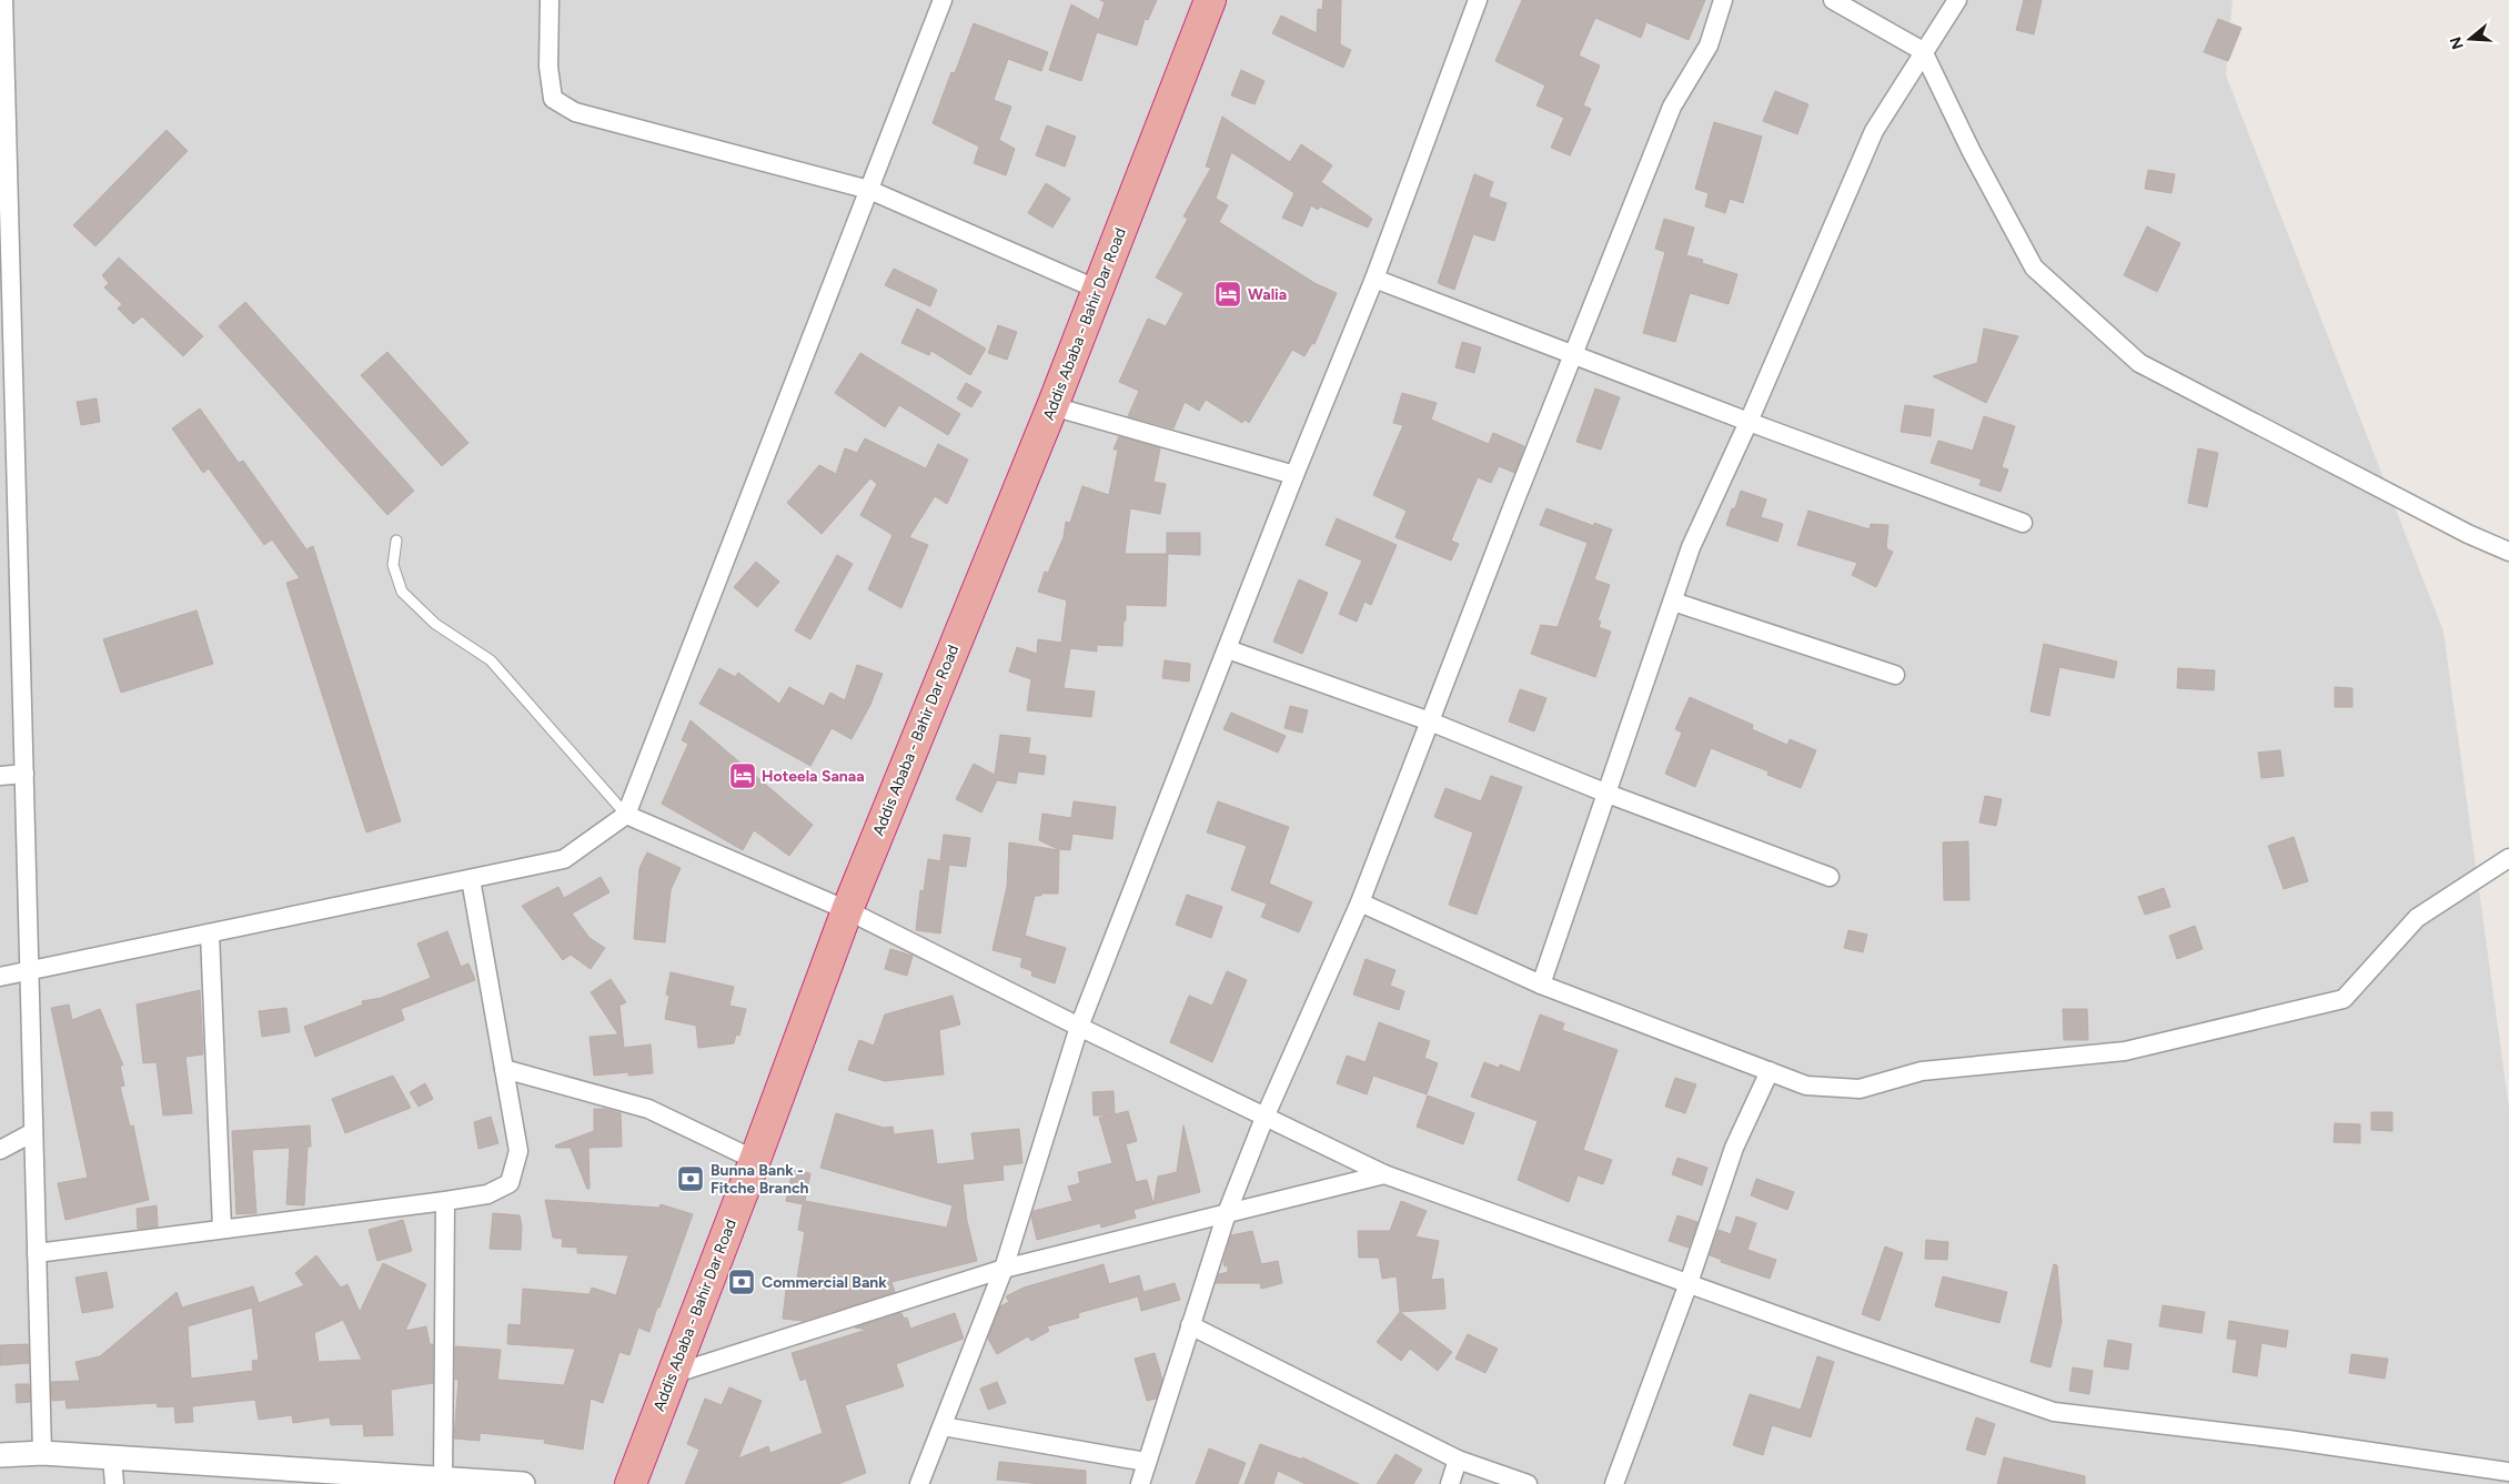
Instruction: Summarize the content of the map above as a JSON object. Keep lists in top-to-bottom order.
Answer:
{
  "streets": {
    "highway": ["Addis Ababa - Bahir Dar Road"]
  },
  "places": {
    "hotel": ["Walia", "Hoteela Sanaa"],
    "bank": ["Bunna Bank - Fitche Branch", "Commercial Bank"]
  },
  "north": "left"
}
